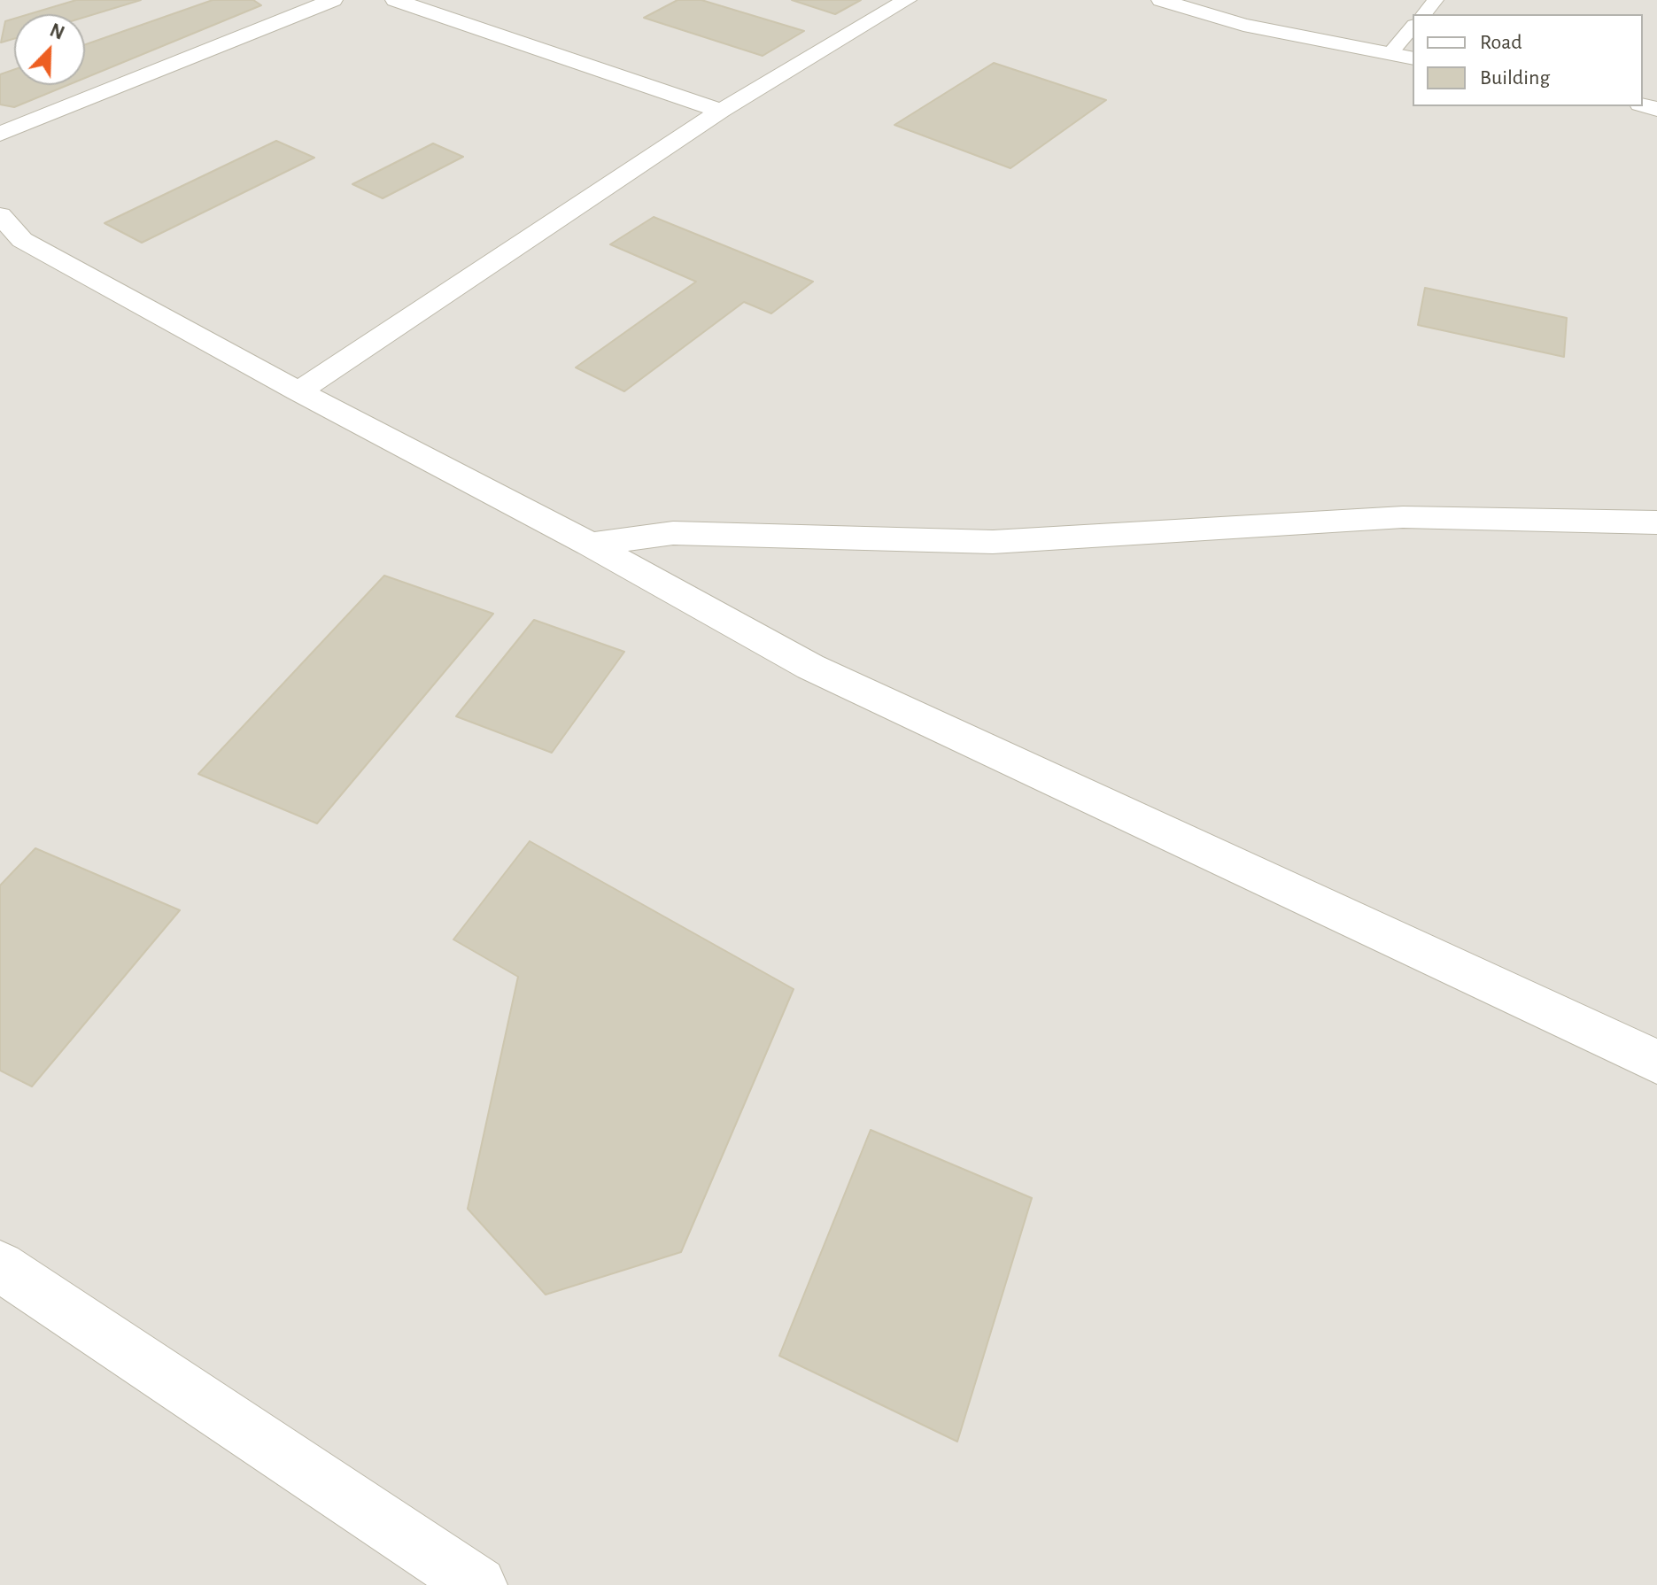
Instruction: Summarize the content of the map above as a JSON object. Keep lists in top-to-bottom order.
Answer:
{
  "legend": ["Road", "Building"],
  "north": "top right"
}
